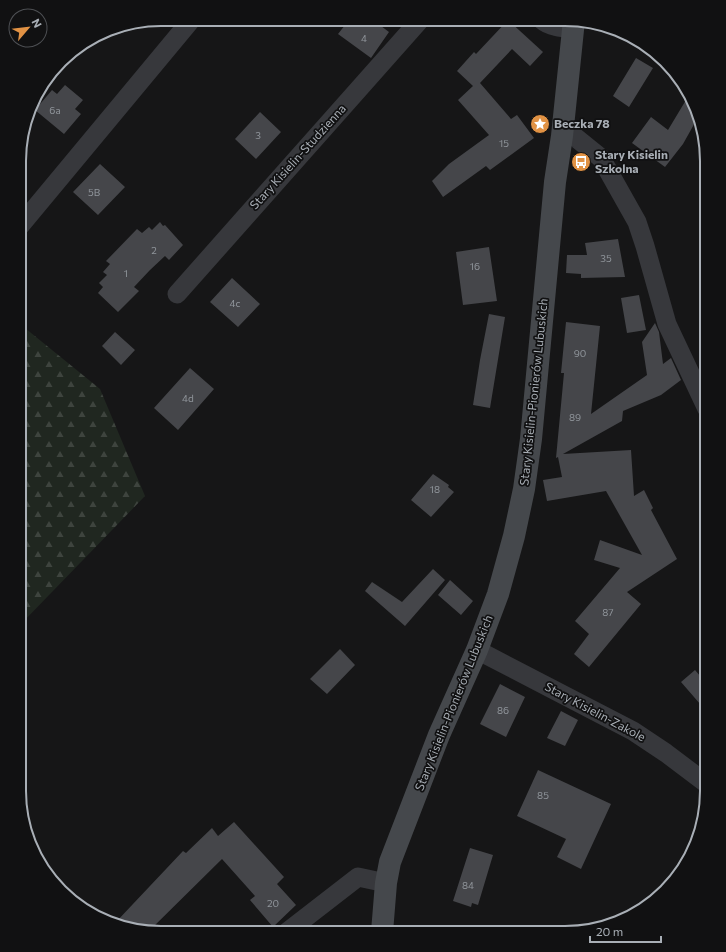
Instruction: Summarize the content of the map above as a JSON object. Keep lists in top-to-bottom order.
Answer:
{
  "streets": {
    "street": ["Stary Kisielin-Studzienna", "Stary Kisielin-Pionierów Lubuskich", "Stary Kisielin-Zakole"]
  },
  "crossings": [
    ["Stary Kisielin-Pionierów Lubuskich", "Stary Kisielin-Zakole"]
  ],
  "places": {
    "place": ["Beczka 78"],
    "bus stop": ["Stary Kisielin Szkolna"]
  },
  "house_numbers": [
    "4",
    "6a",
    "3",
    "15",
    "5B",
    "2",
    "35",
    "16",
    "1",
    "4c",
    "90",
    "4d",
    "89",
    "18",
    "87",
    "86",
    "85",
    "84",
    "20"
  ],
  "scale_bar": "20 m",
  "north": "top right"
}
